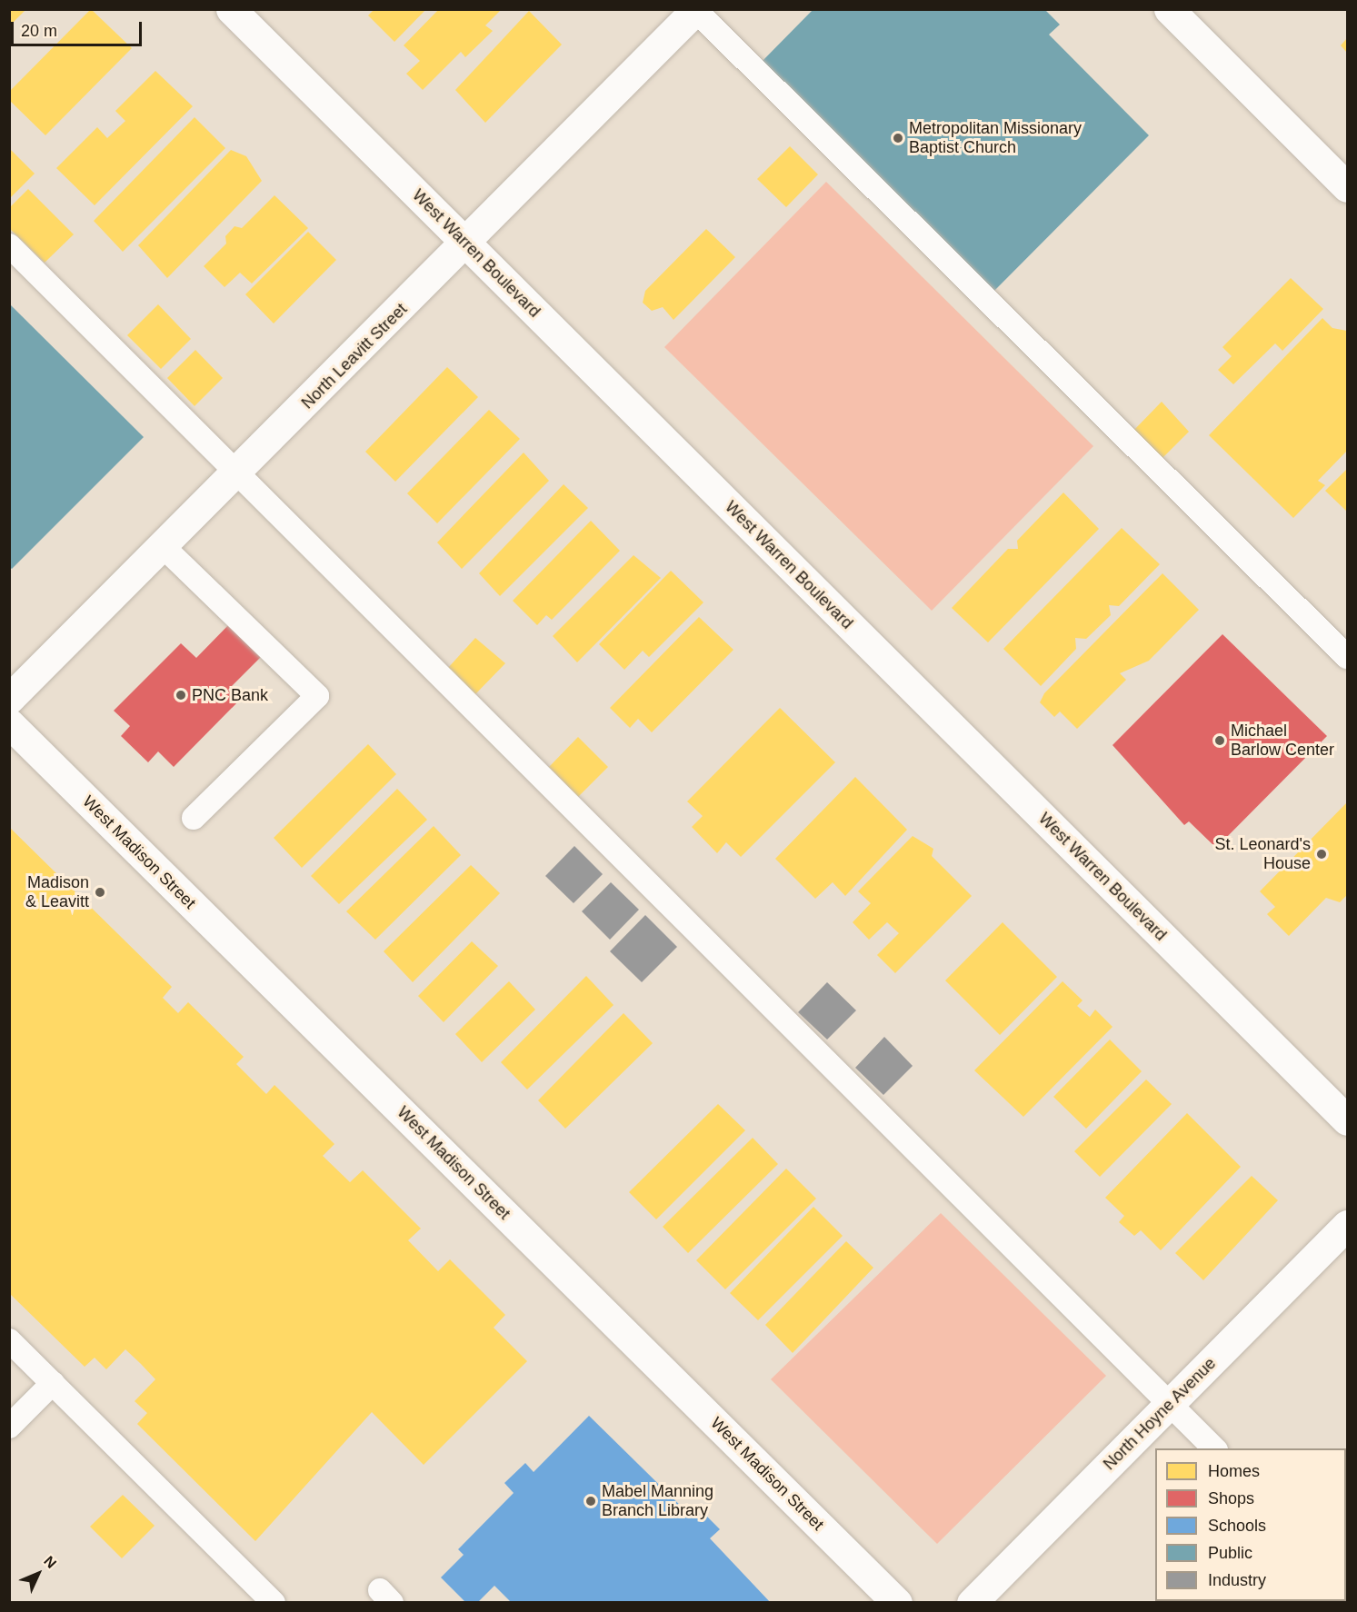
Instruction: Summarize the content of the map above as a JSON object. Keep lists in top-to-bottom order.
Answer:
{
  "streets": {
    "street": [
      "West Warren Boulevard",
      "North Leavitt Street",
      "West Madison Street",
      "North Hoyne Avenue"
    ]
  },
  "crossings": [
    ["West Warren Boulevard", "North Leavitt Street"]
  ],
  "places": [
    "Metropolitan Missionary Baptist Church",
    "PNC Bank",
    "Michael Barlow Center",
    "St. Leonard's House",
    "Madison & Leavitt",
    "Mabel Manning Branch Library"
  ],
  "legend": [
    "Homes",
    "Shops",
    "Schools",
    "Public",
    "Industry"
  ],
  "scale_bar": "20 m",
  "north": "top right"
}
